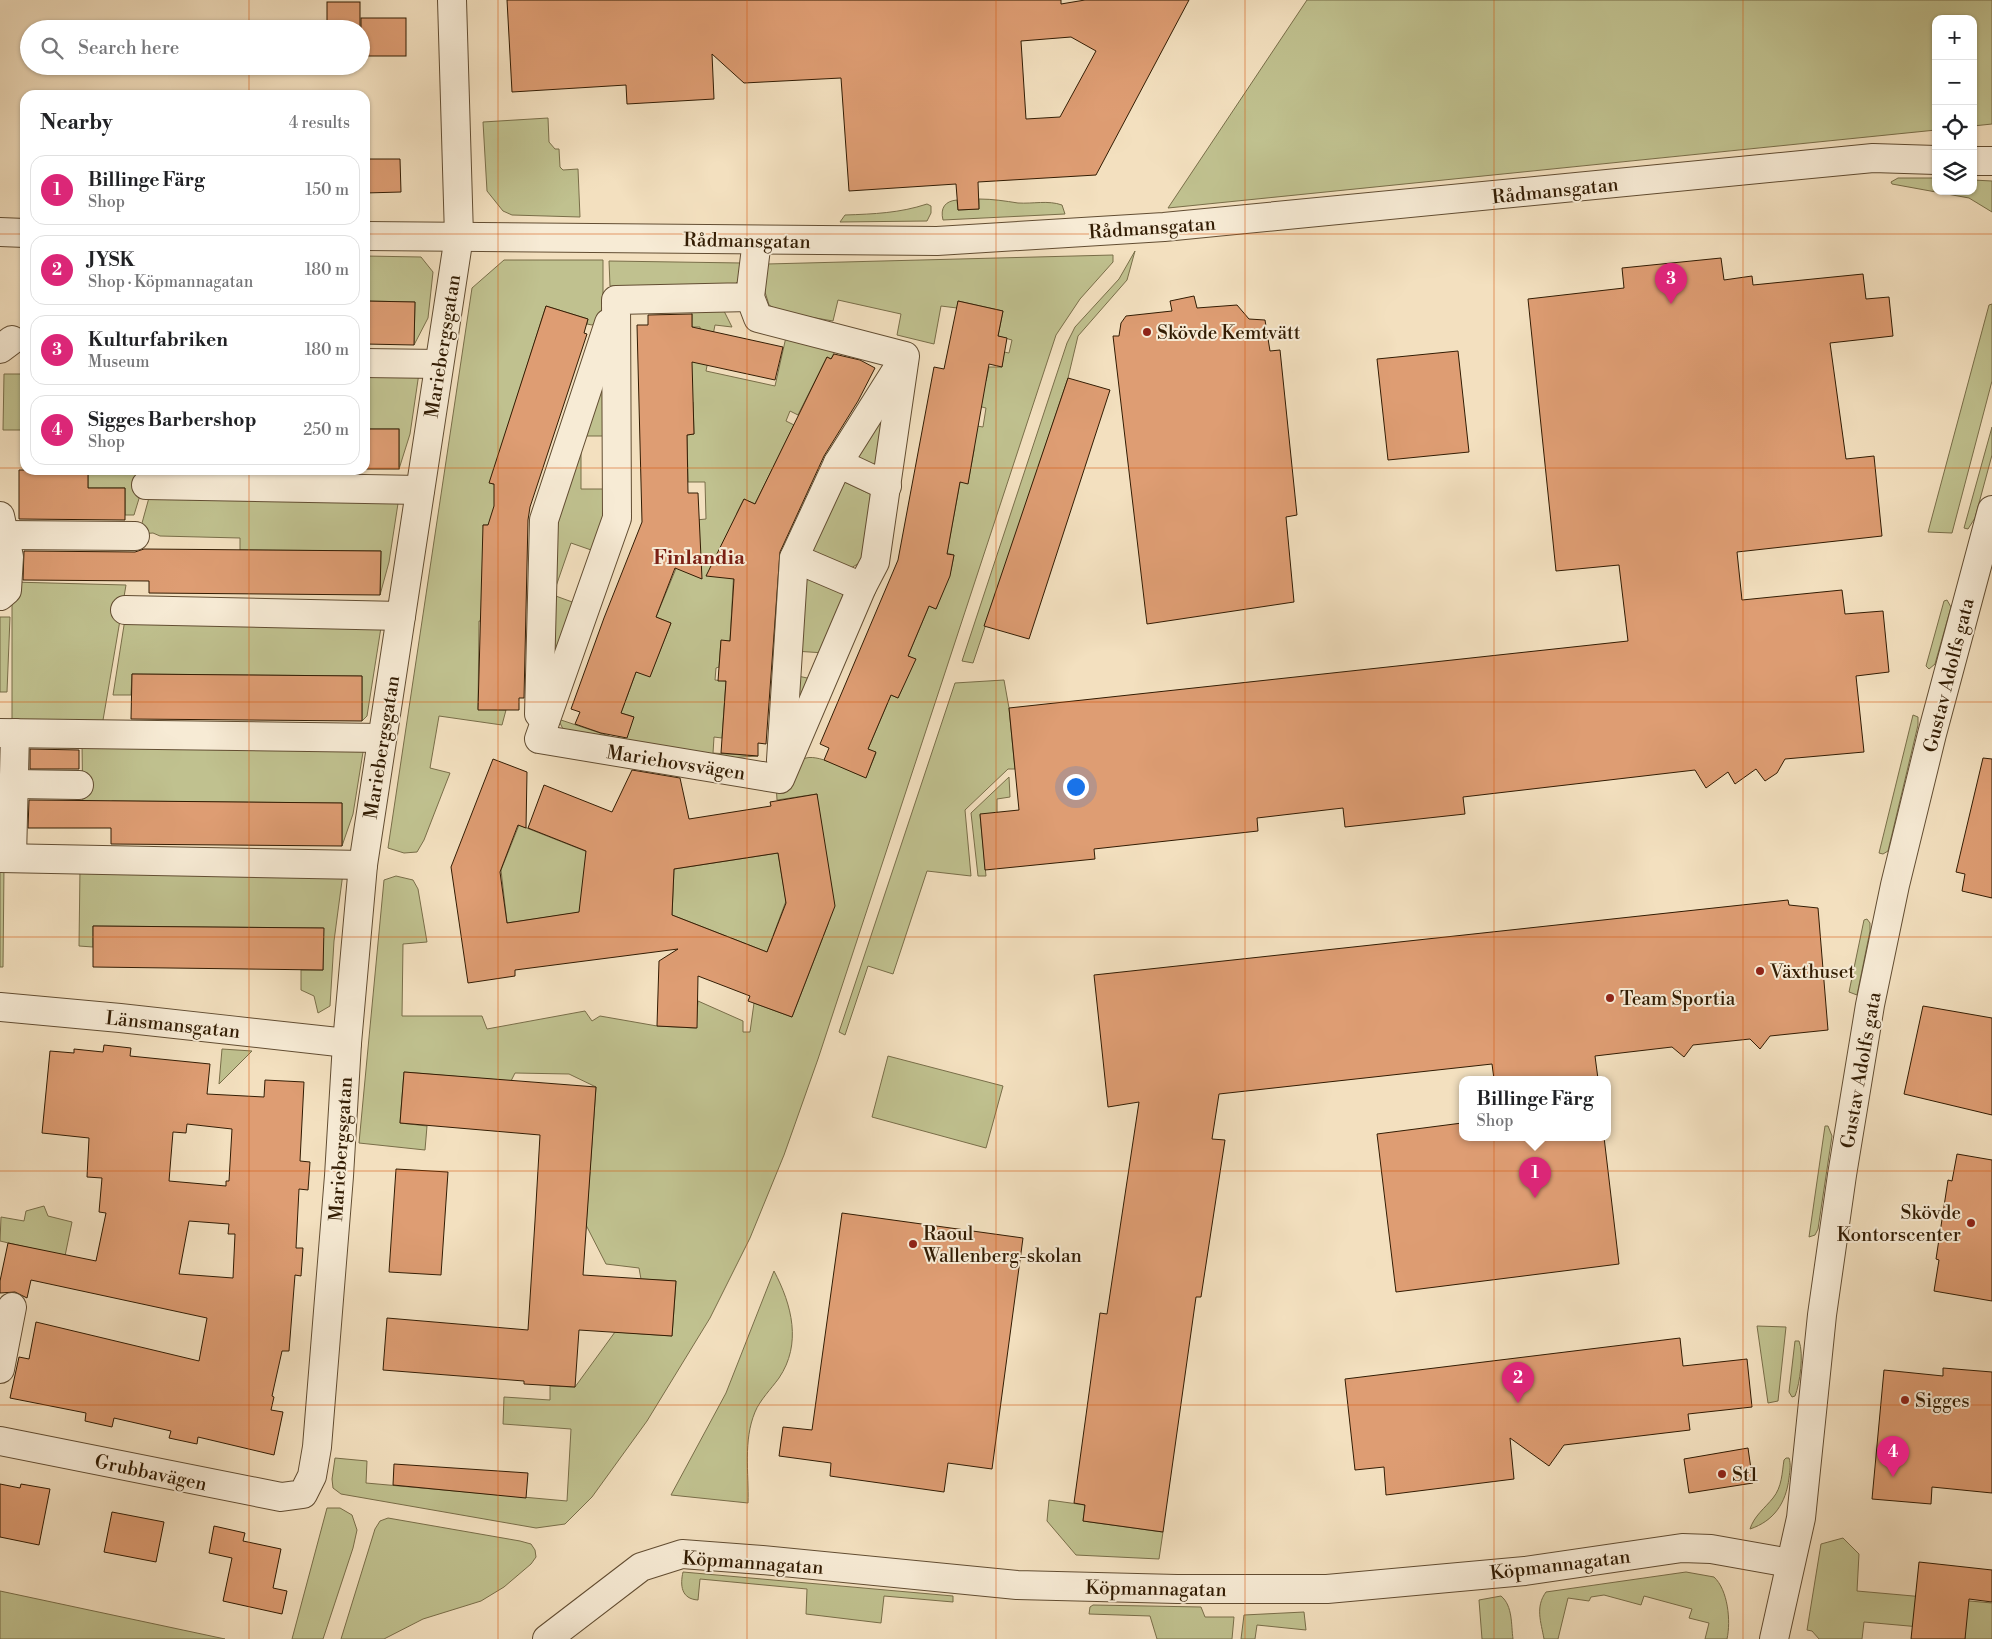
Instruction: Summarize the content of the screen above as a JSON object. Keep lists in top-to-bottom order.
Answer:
{
  "streets": {
    "street": [
      "Rådmansgatan",
      "Mariebergsgatan",
      "Gustav Adolfs gata",
      "Mariehovsvägen",
      "Länsmansgatan",
      "Grubbavägen",
      "Köpmannagatan"
    ]
  },
  "crossings": [
    ["Rådmansgatan", "Mariebergsgatan"],
    ["Mariebergsgatan", "Länsmansgatan"],
    ["Mariebergsgatan", "Grubbavägen"],
    ["Gustav Adolfs gata", "Köpmannagatan"]
  ],
  "districts": ["Finlandia"],
  "places": [
    "Skövde Kemtvätt",
    "Växthuset",
    "Team Sportia",
    "Skövde Kontorscenter",
    "Raoul Wallenberg-skolan",
    "Sigges",
    "St1"
  ],
  "page": {
    "map_buttons": ["+", "−"],
    "search": "Search here",
    "heading": ["Nearby", "4 results"],
    "list": [
      {
        "mark": "1",
        "name": "Billinge Färg",
        "note": "Shop",
        "value": "150 m"
      },
      {
        "mark": "2",
        "name": "JYSK",
        "note": "Shop · Köpmannagatan",
        "value": "180 m"
      },
      {
        "mark": "3",
        "name": "Kulturfabriken",
        "note": "Museum",
        "value": "180 m"
      },
      {
        "mark": "4",
        "name": "Sigges Barbershop",
        "note": "Shop",
        "value": "250 m"
      }
    ],
    "pins": [
      "3",
      "1",
      "2",
      "4"
    ],
    "popup": ["Billinge Färg", "Shop"]
  }
}
